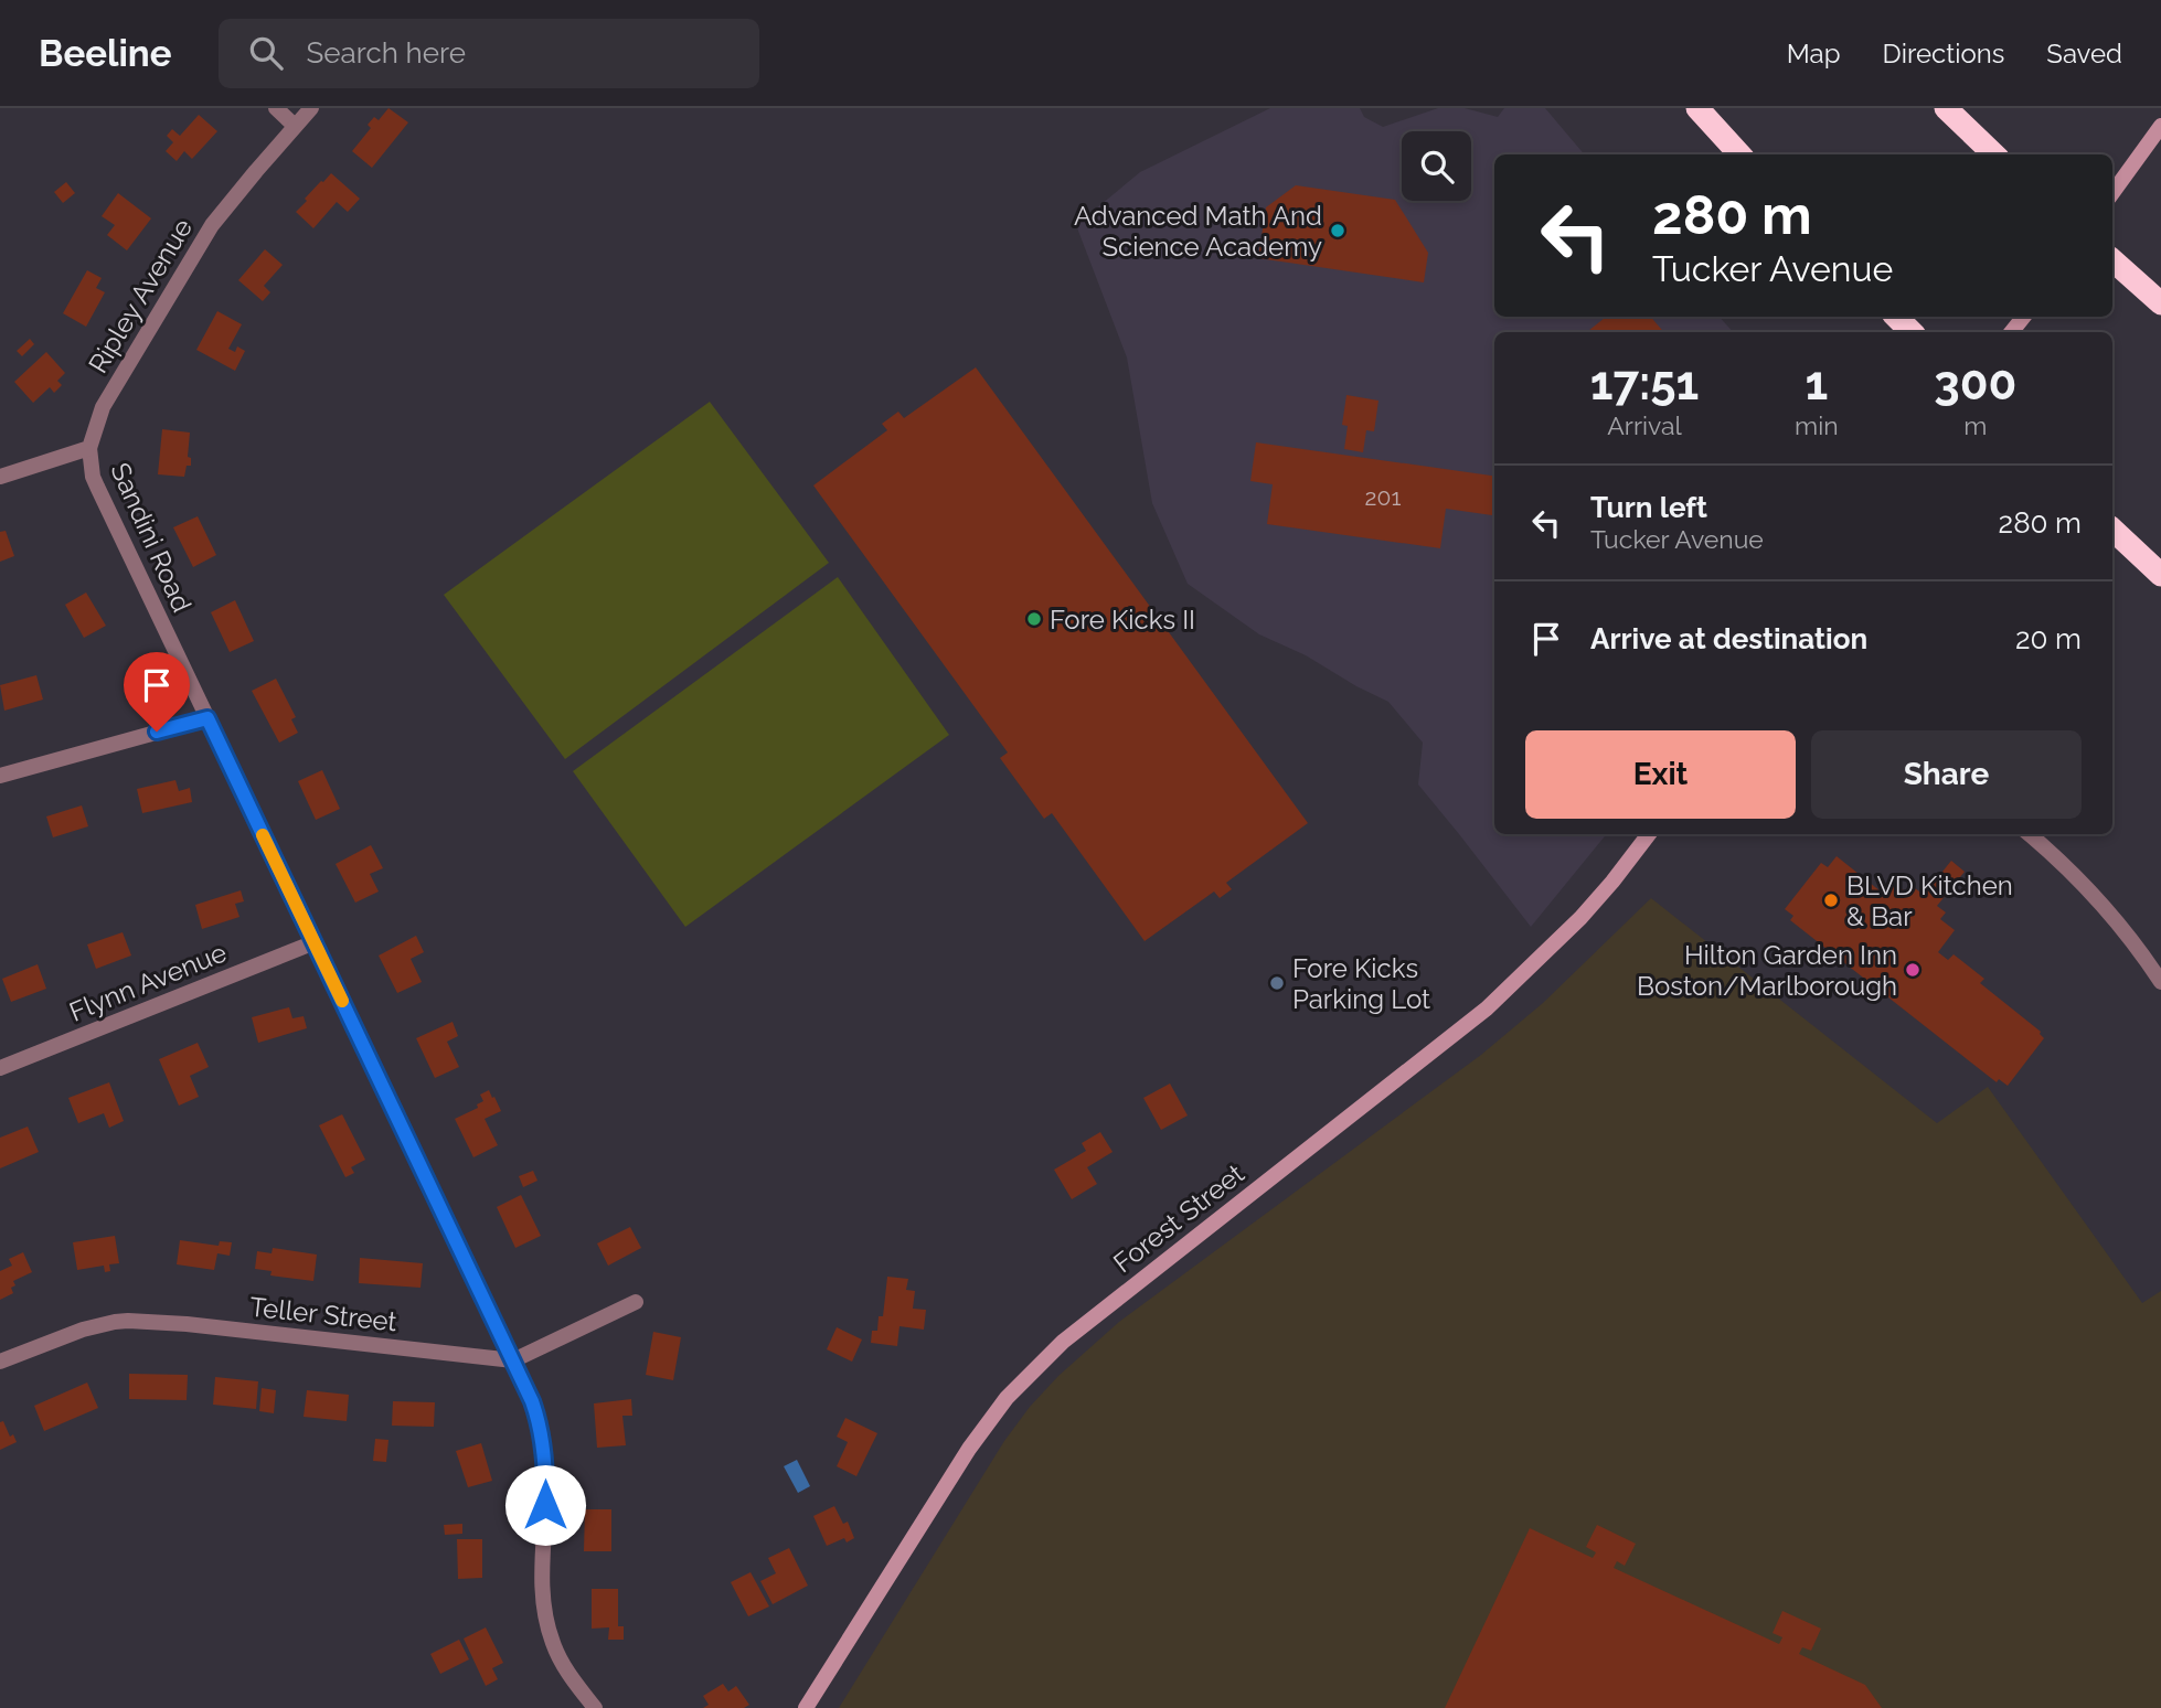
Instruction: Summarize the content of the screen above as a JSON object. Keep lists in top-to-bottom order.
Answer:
{
  "streets": {
    "main road": ["Forest Street"],
    "street": [
      "Ripley Avenue",
      "Sandini Road",
      "Flynn Avenue",
      "Teller Street"
    ]
  },
  "crossings": [
    ["Ripley Avenue", "Sandini Road"],
    ["Sandini Road", "Flynn Avenue"],
    ["Sandini Road", "Teller Street"]
  ],
  "places": [
    "Advanced Math And Science Academy",
    "Fore Kicks II",
    "BLVD Kitchen & Bar",
    "Hilton Garden Inn Boston/Marlborough",
    "Fore Kicks Parking Lot"
  ],
  "house_numbers": ["201"],
  "page": {
    "header": "Beeline",
    "search": "Search here",
    "nav": ["Map", "Directions", "Saved"],
    "turn": ["280 m", "Tucker Avenue"],
    "eta": [
      "17:51",
      "Arrival",
      "1",
      "min",
      "300",
      "m"
    ],
    "list": [
      {
        "name": "Turn left",
        "note": "Tucker Avenue",
        "value": "280 m"
      },
      {
        "name": "Arrive at destination",
        "value": "20 m"
      }
    ],
    "buttons": ["Exit", "Share"]
  }
}
